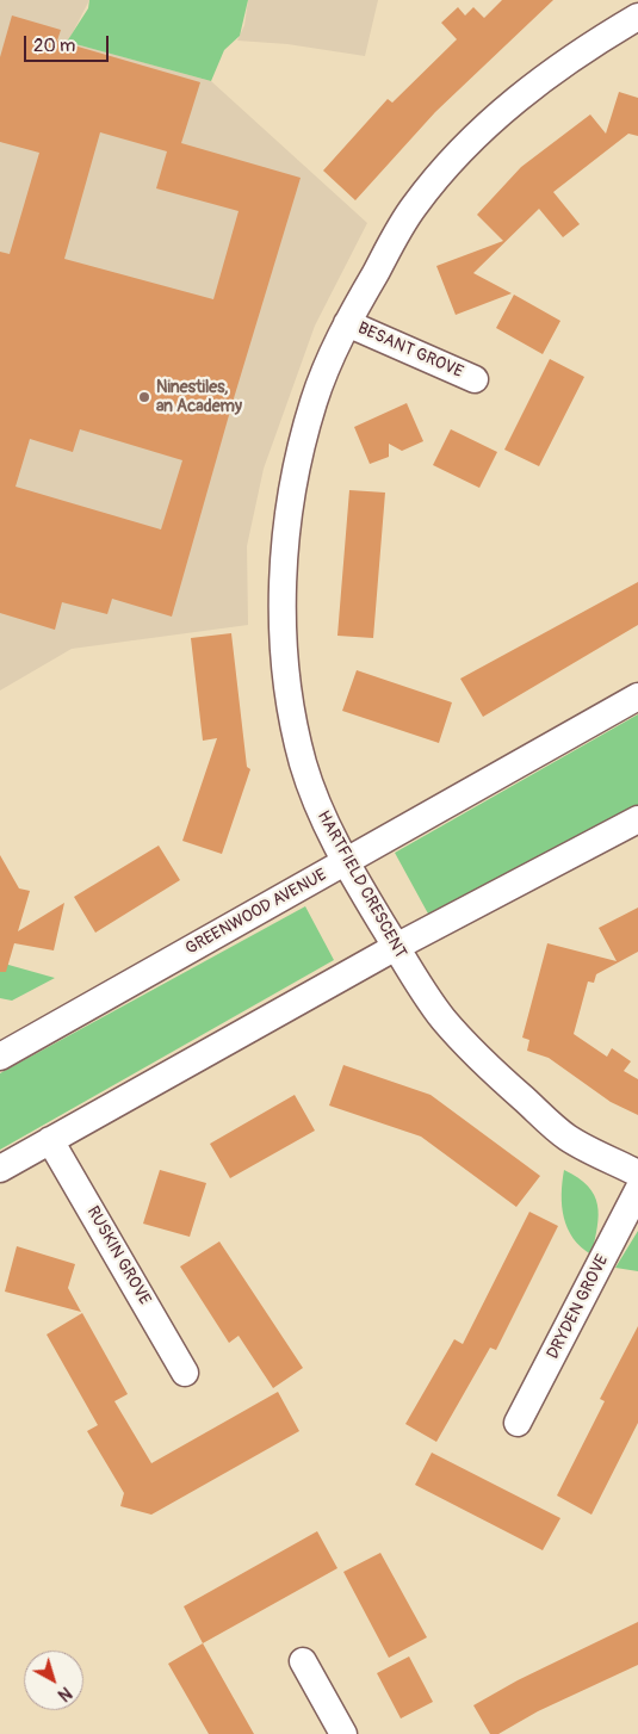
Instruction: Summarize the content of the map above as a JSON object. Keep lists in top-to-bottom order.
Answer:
{
  "streets": {
    "street": [
      "BESANT GROVE",
      "HARTFIELD CRESCENT",
      "GREENWOOD AVENUE",
      "RUSKIN GROVE",
      "DRYDEN GROVE"
    ]
  },
  "crossings": [
    ["BESANT GROVE", "HARTFIELD CRESCENT"],
    ["HARTFIELD CRESCENT", "GREENWOOD AVENUE"]
  ],
  "places": ["Ninestiles, an Academy"],
  "scale_bar": "20 m",
  "north": "bottom right"
}
